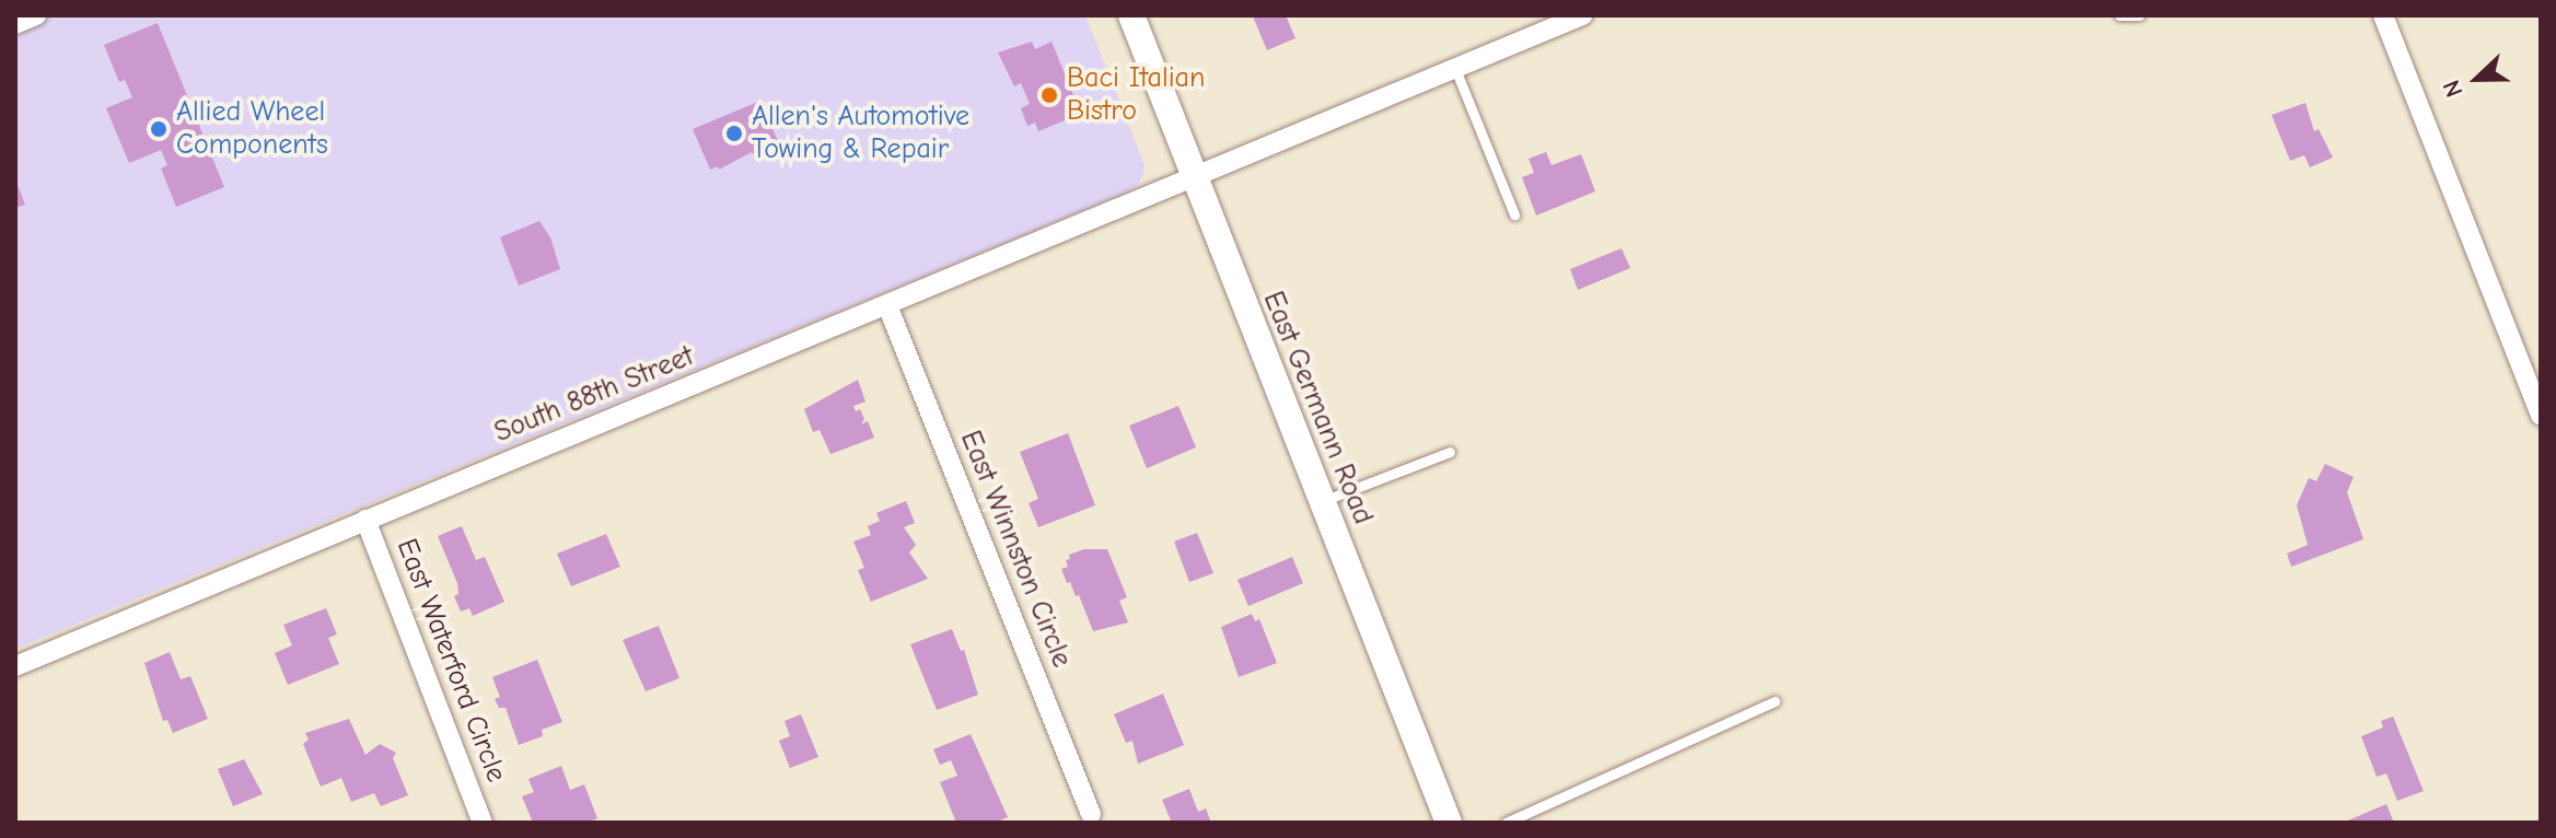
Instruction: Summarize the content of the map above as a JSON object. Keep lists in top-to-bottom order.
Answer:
{
  "streets": {
    "street": [
      "South 88th Street",
      "East Germann Road",
      "East Winnston Circle",
      "East Waterford Circle"
    ]
  },
  "crossings": [
    ["South 88th Street", "East Germann Road"],
    ["South 88th Street", "East Winnston Circle"],
    ["South 88th Street", "East Waterford Circle"]
  ],
  "places": ["Baci Italian Bistro", "Allied Wheel Components", "Allen's Automotive Towing & Repair"],
  "north": "left"
}
